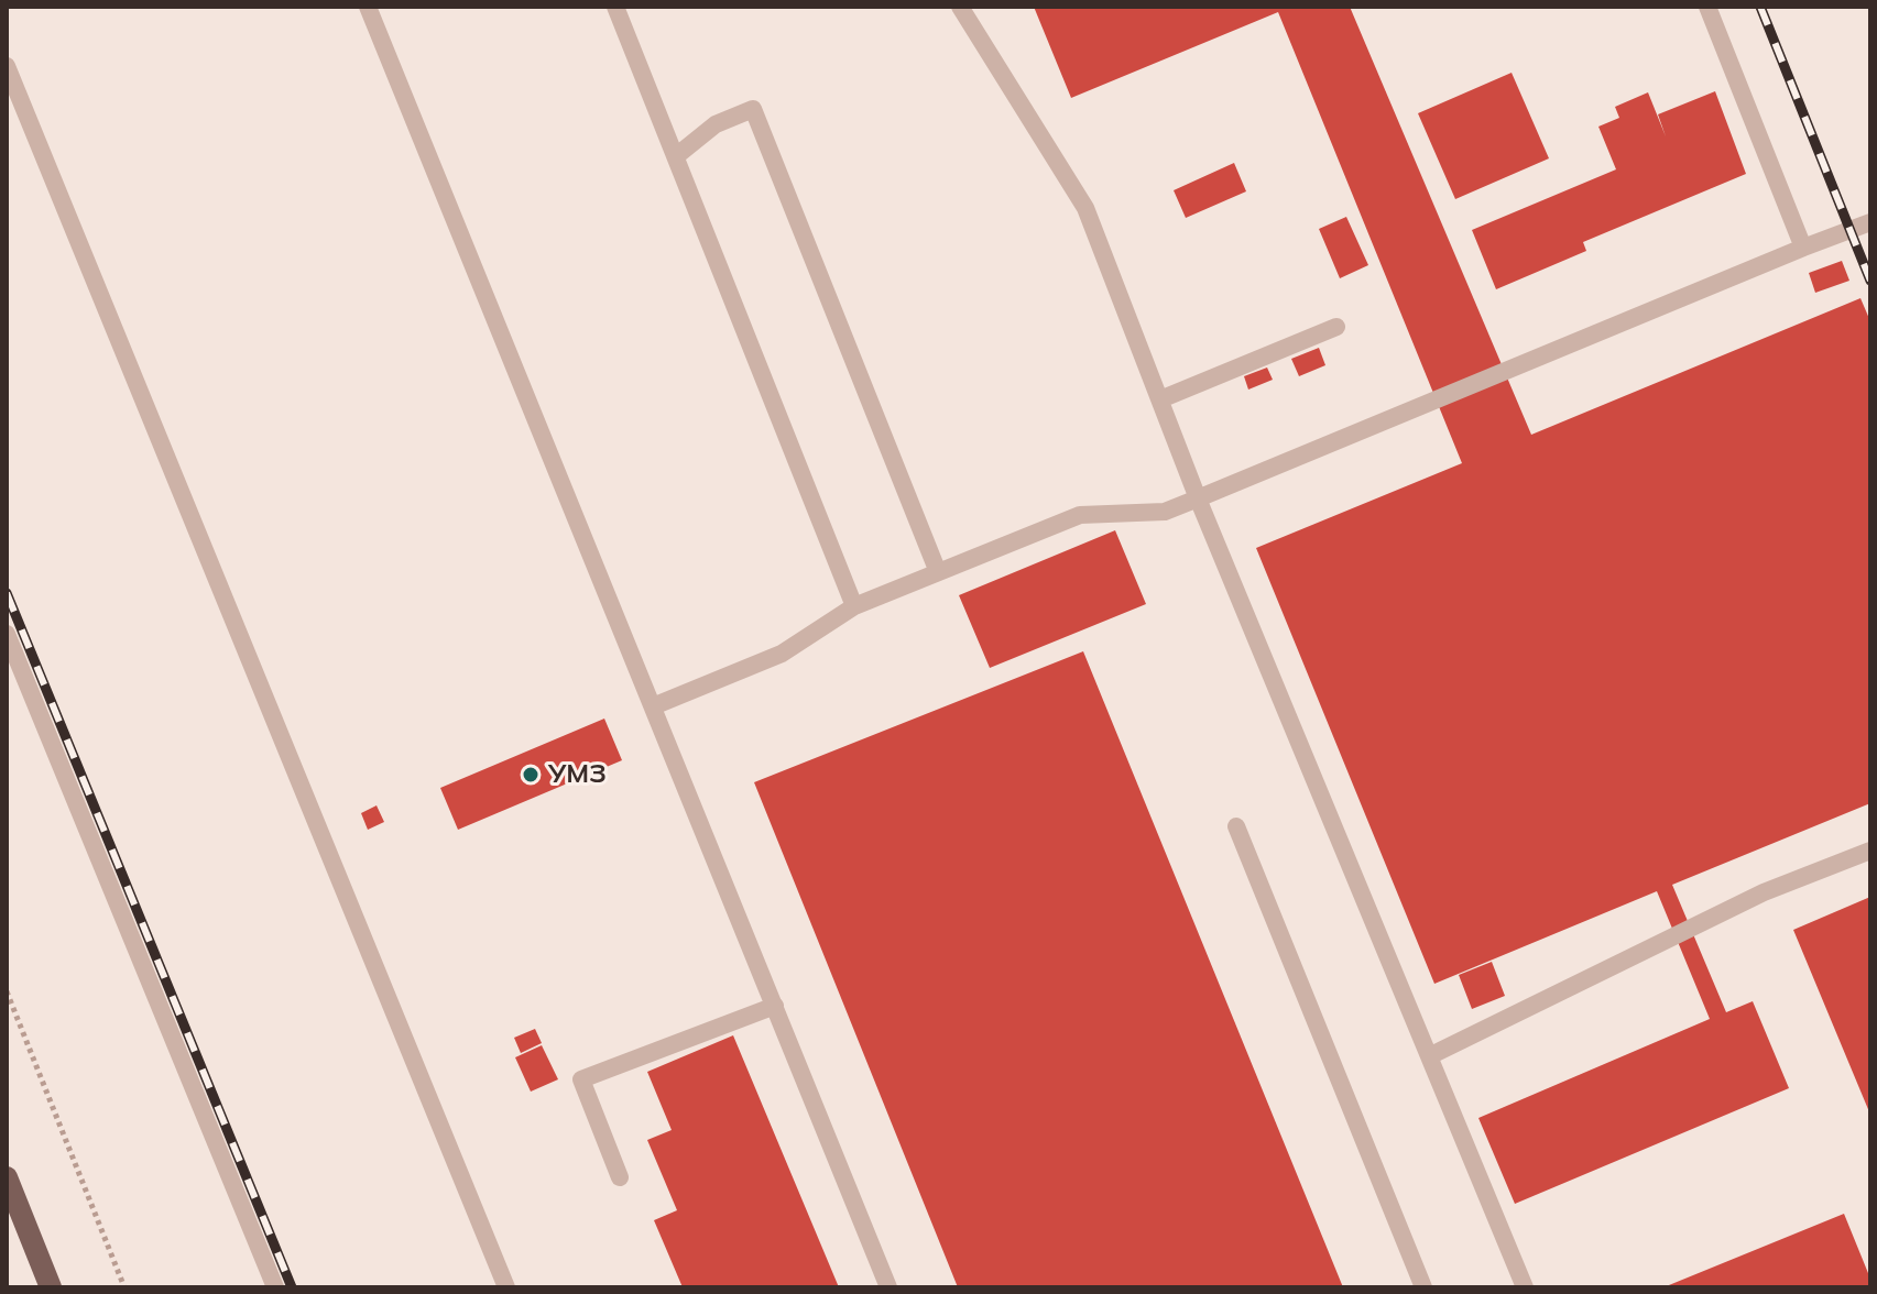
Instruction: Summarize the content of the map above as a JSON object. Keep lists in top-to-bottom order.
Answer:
{
  "places": ["УМЗ"]
}
